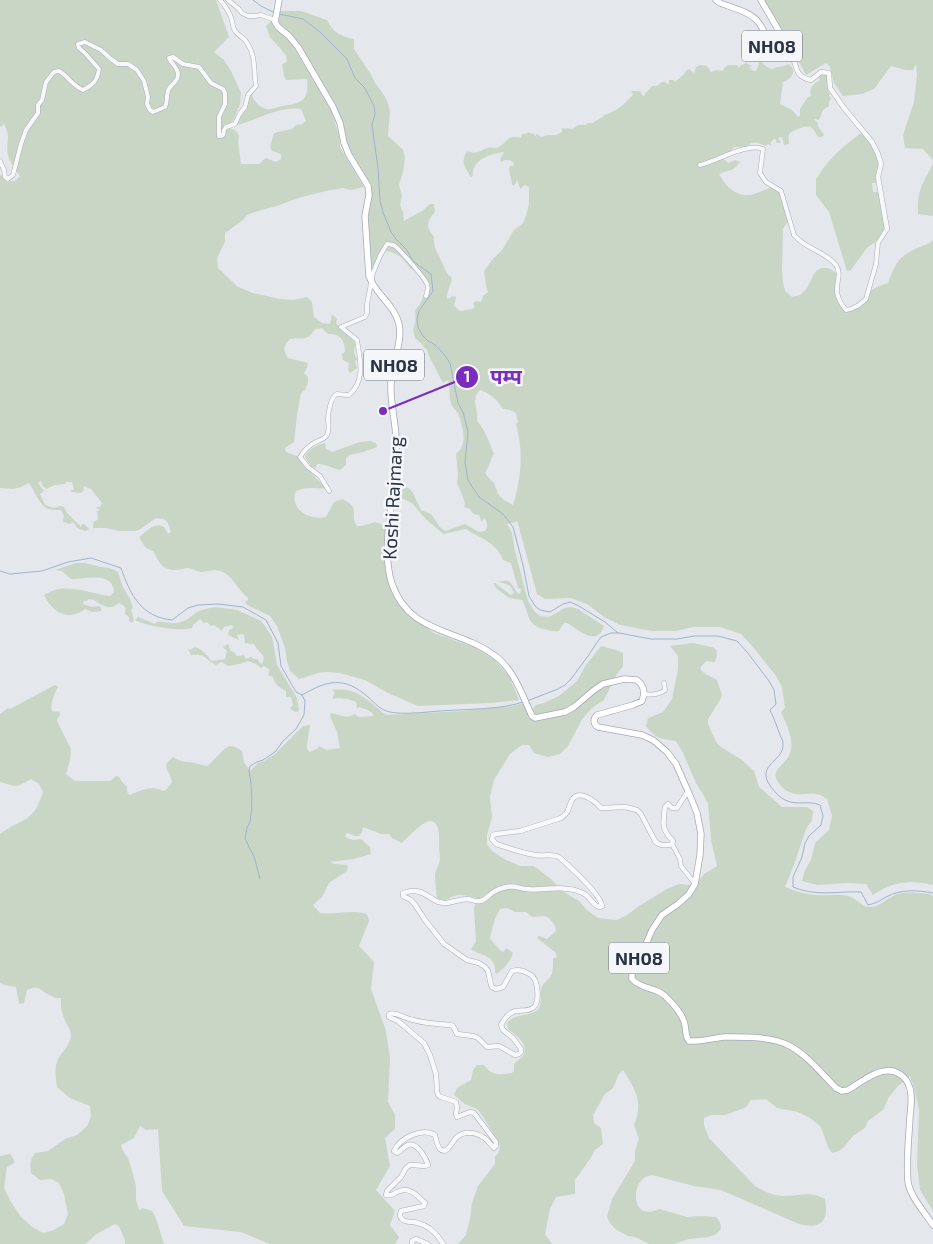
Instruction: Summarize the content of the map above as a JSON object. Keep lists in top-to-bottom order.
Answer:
{
  "streets": {
    "main road": ["NH08", "Koshi Rajmarg"]
  },
  "places": ["पम्प"]
}
